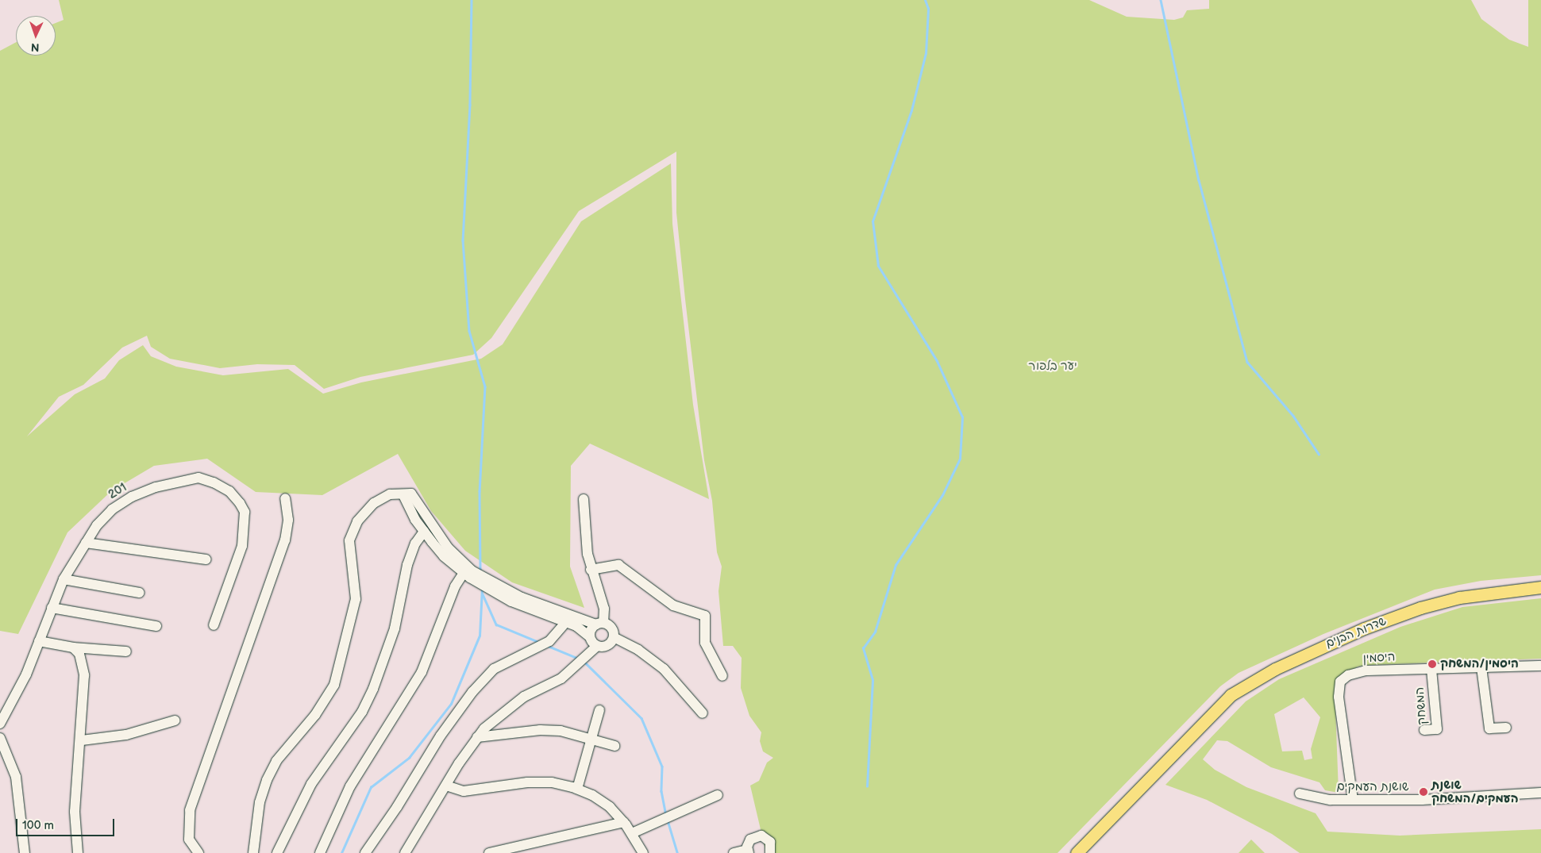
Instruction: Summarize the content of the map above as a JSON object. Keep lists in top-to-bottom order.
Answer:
{
  "streets": {
    "main road": ["שדרות הבנים"],
    "street": [
      "201",
      "היסמין",
      "המשחק",
      "שושנת העמקים"
    ]
  },
  "crossings": [
    ["היסמין", "המשחק"],
    ["היסמין", "שושנת העמקים"]
  ],
  "parks": ["יער בלפור"],
  "places": ["היסמין/המשחק", "שושנת העמקים/המשחק"],
  "scale_bar": "100 m",
  "north": "bottom"
}
